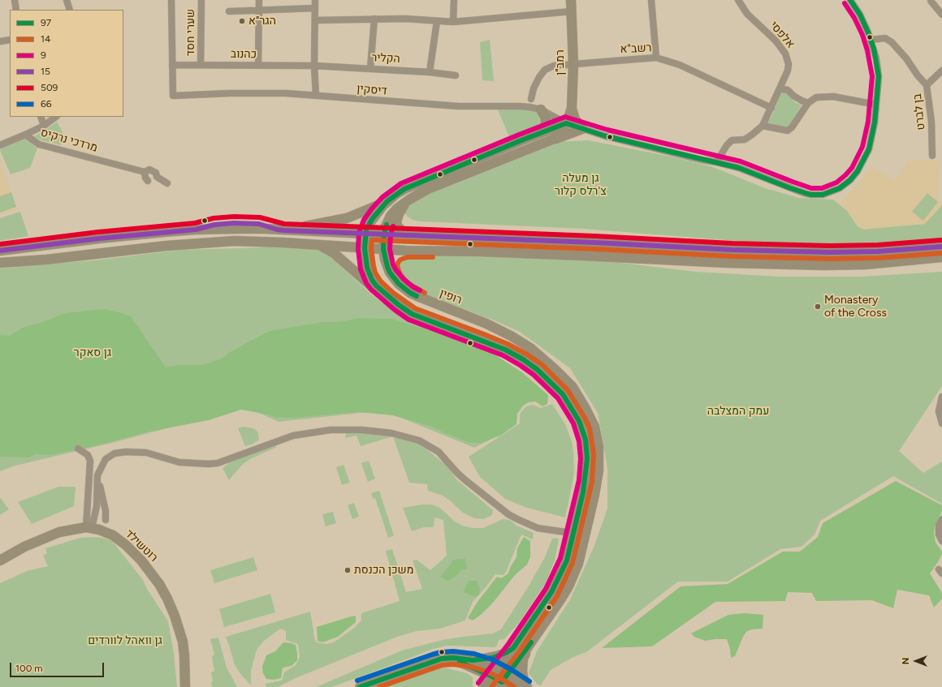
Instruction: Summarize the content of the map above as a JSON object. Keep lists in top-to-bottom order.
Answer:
{
  "streets": {
    "street": [
      "שערי חסד",
      "אלפסי",
      "רשב\"א",
      "כהנוב",
      "הקליר",
      "רמב\"ן",
      "דיסקין",
      "בן לברט",
      "מרדכי נרקיס",
      "רופין",
      "רוטשילד"
    ]
  },
  "crossings": [
    ["שערי חסד", "כהנוב"],
    ["אלפסי", "רשב\"א"],
    ["רשב\"א", "רמב\"ן"],
    ["כהנוב", "הקליר"],
    ["כהנוב", "דיסקין"],
    ["רמב\"ן", "דיסקין"],
    ["רמב\"ן", "רופין"],
    ["דיסקין", "בן לברט"],
    ["דיסקין", "רופין"]
  ],
  "parks": [
    "גן מעלה צ'רלס קלור",
    "גן סאקר",
    "עמק המצלבה",
    "גן וואהל לוורדים"
  ],
  "places": ["הגר\"א", "Monastery of the Cross", "משכן הכנסת"],
  "lines": [
    "transit line 97",
    "transit line 9",
    "transit line 509",
    "transit line 15",
    "transit line 14",
    "transit line 66"
  ],
  "legend": [
    "97",
    "14",
    "9",
    "15",
    "509",
    "66"
  ],
  "scale_bar": "100 m",
  "north": "left"
}
